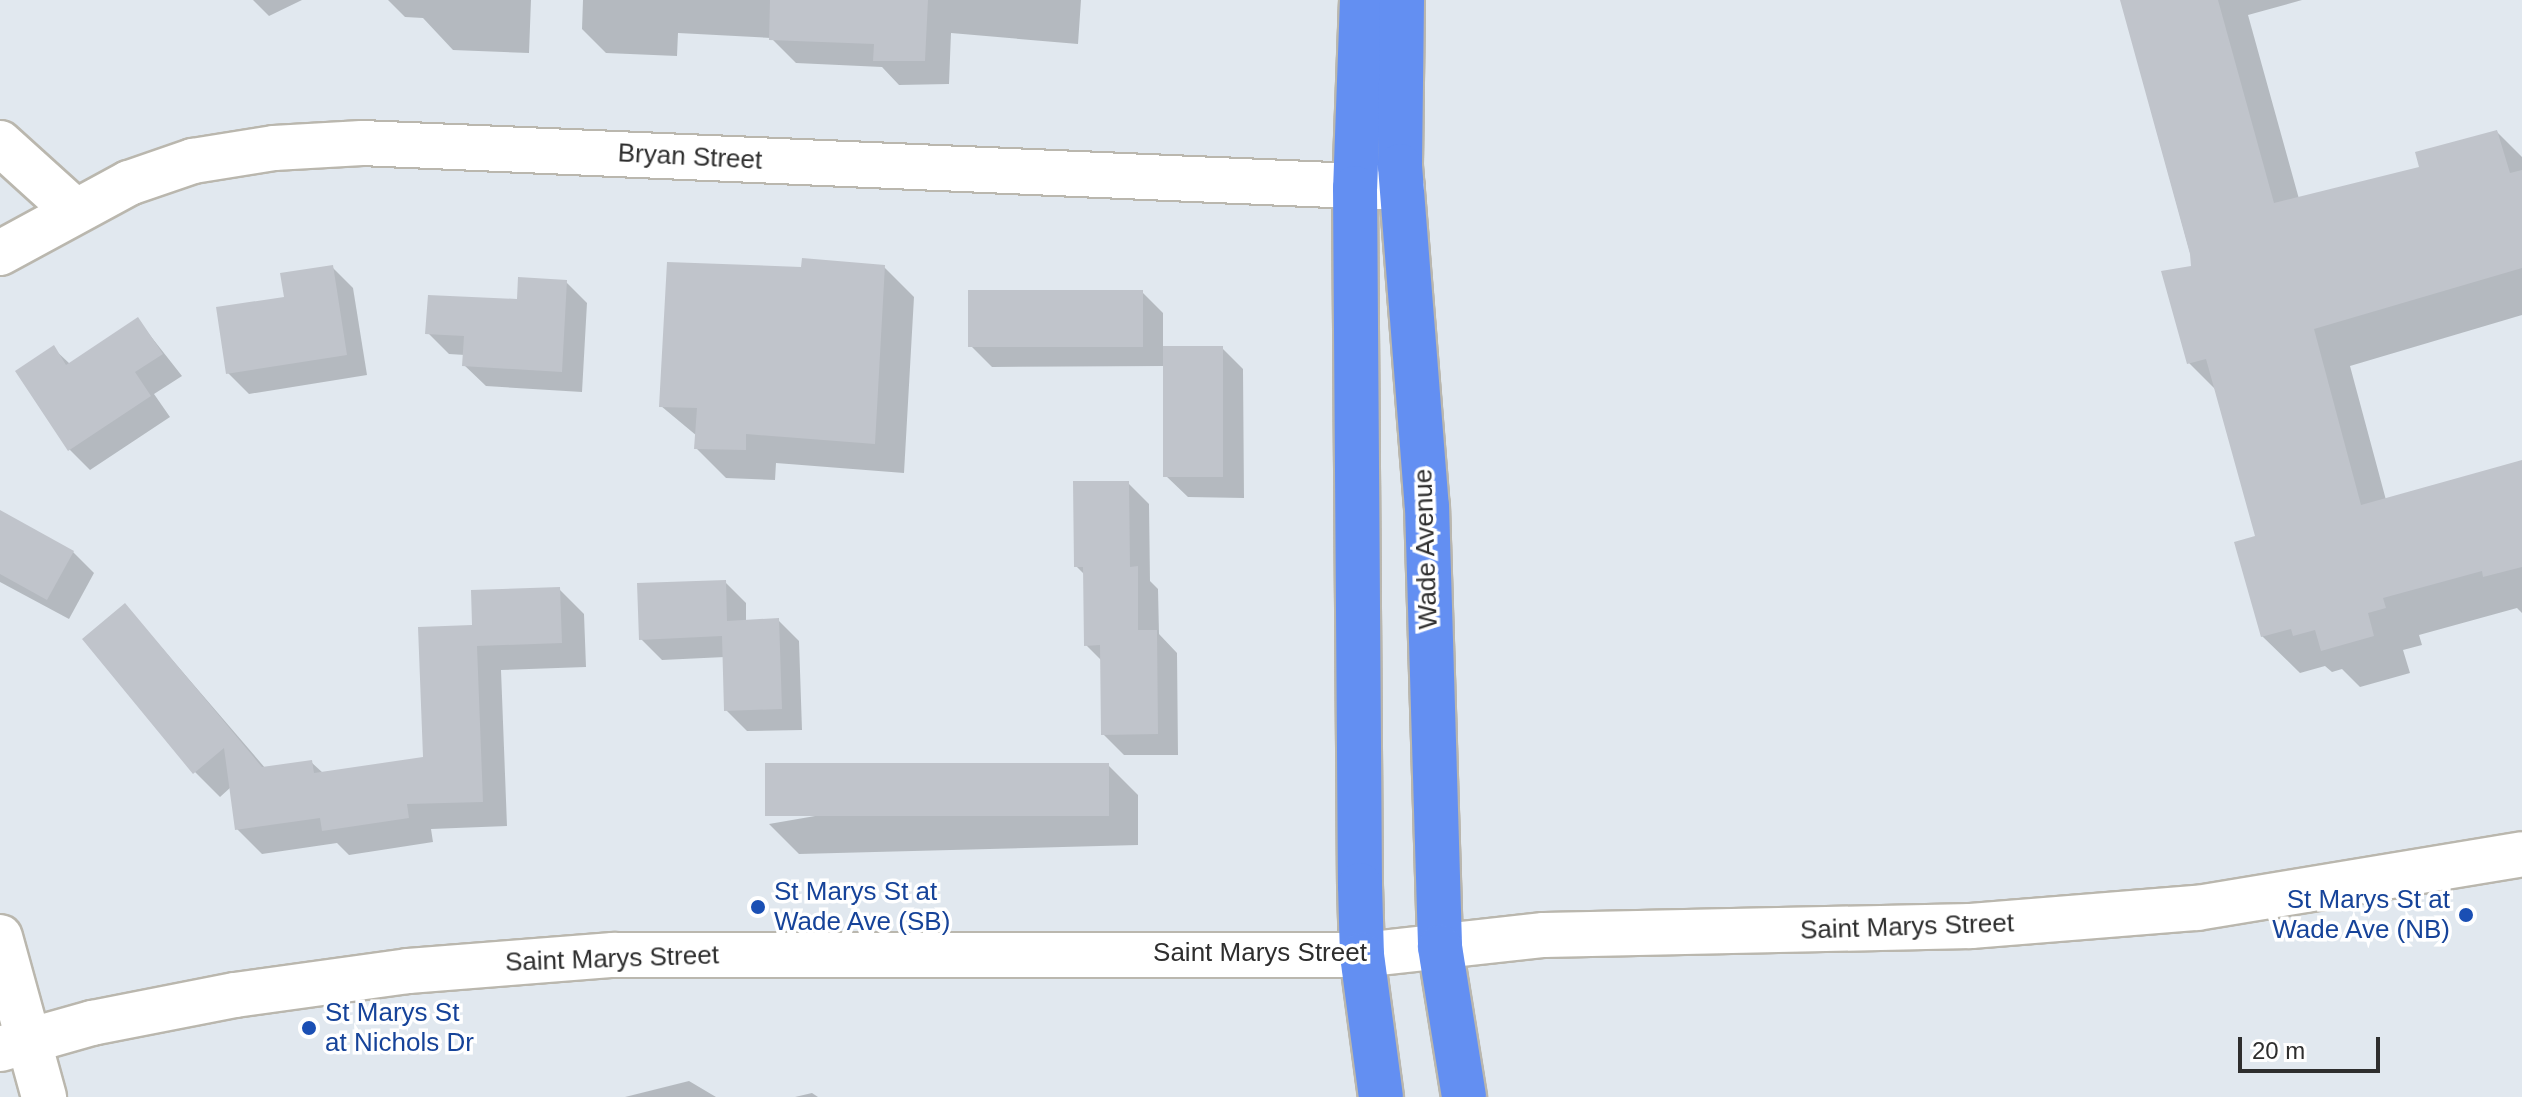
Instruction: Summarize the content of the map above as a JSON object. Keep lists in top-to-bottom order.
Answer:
{
  "streets": {
    "main road": ["Bryan Street", "Wade Avenue", "Saint Marys Street"]
  },
  "crossings": [
    ["Bryan Street", "Wade Avenue"],
    ["Wade Avenue", "Saint Marys Street"]
  ],
  "places": ["St Marys St at Wade Ave (SB)", "St Marys St at Wade Ave (NB)", "St Marys St at Nichols Dr"],
  "scale_bar": "20 m"
}
